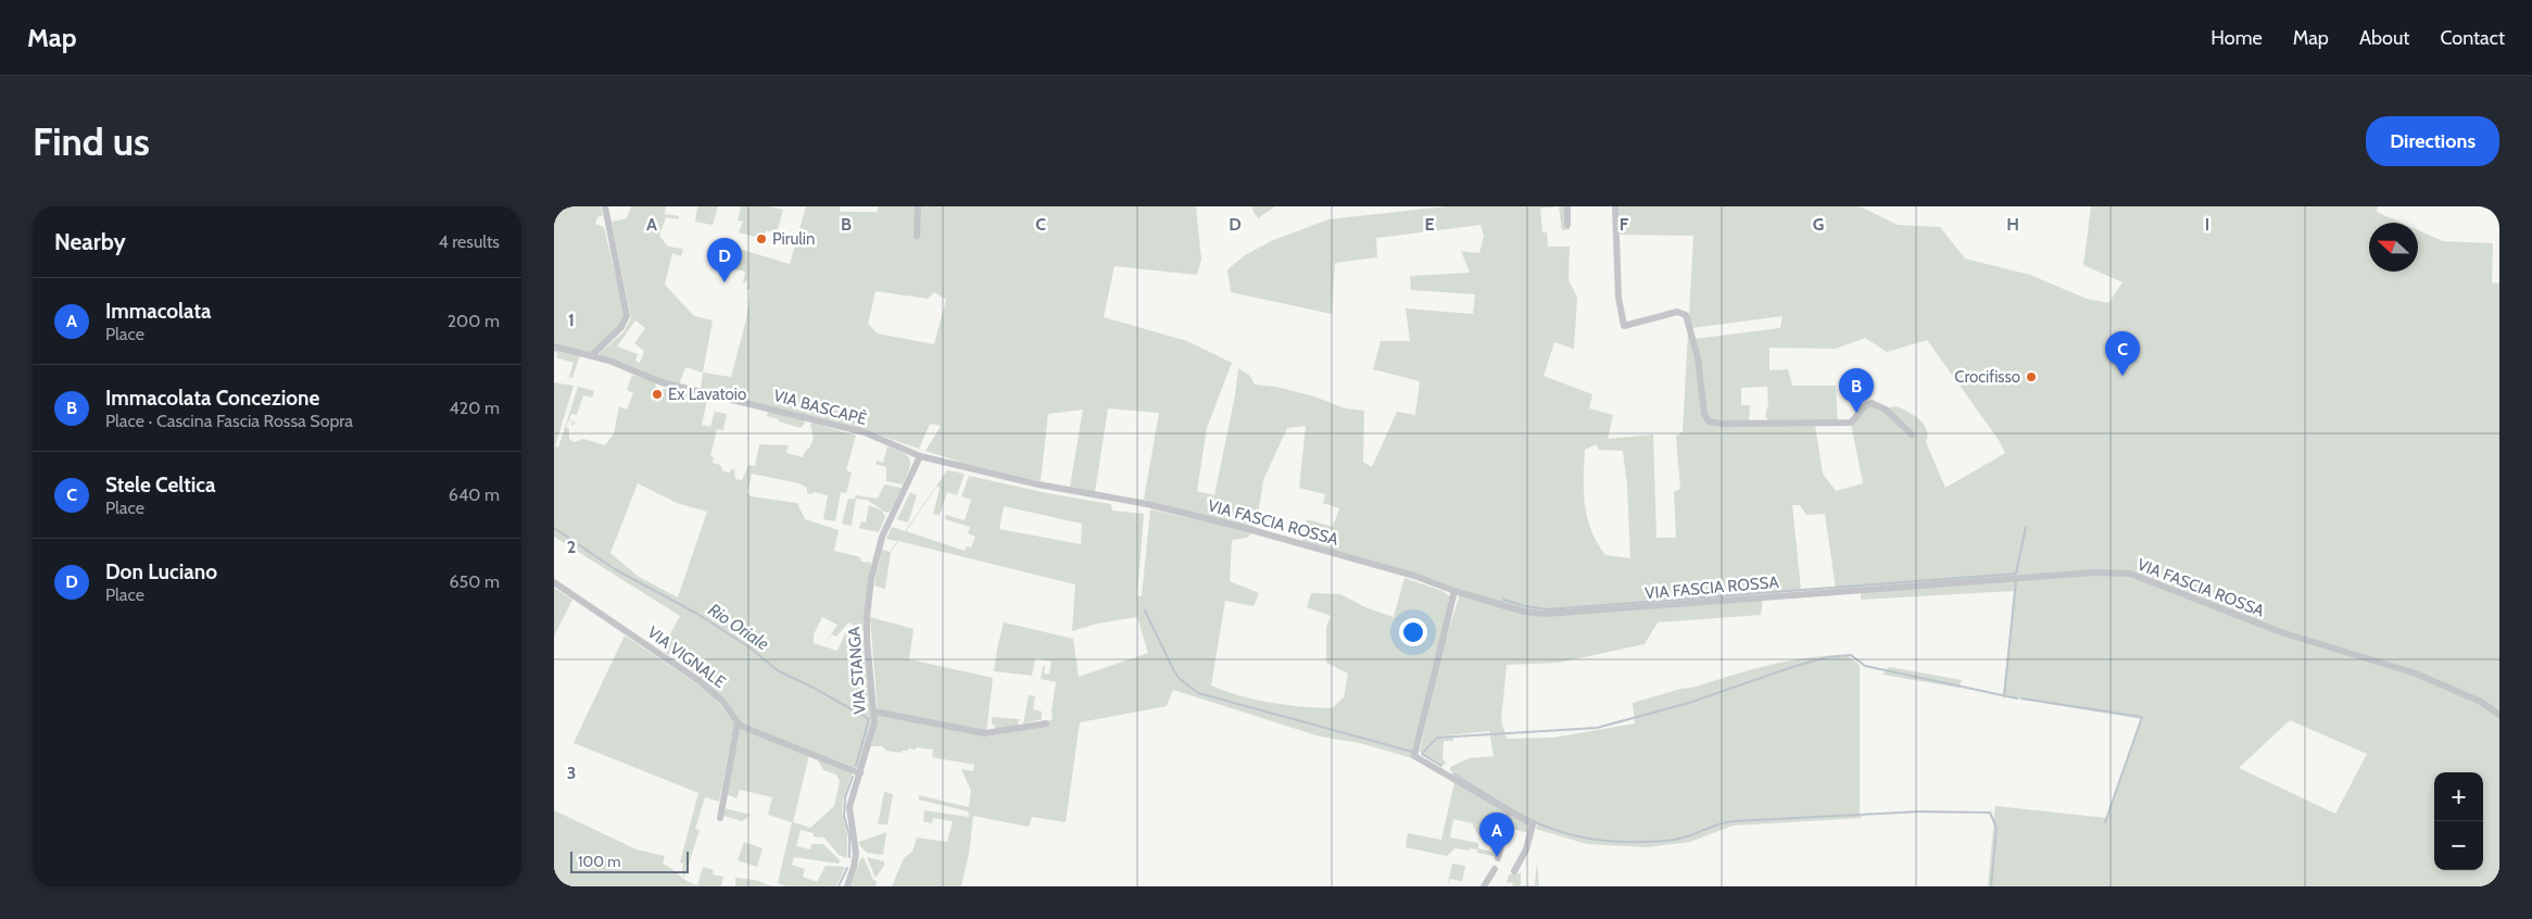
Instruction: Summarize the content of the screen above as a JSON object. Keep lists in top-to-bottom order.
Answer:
{
  "streets": {
    "street": [
      "VIA BASCAPÈ",
      "VIA FASCIA ROSSA",
      "VIA VIGNALE",
      "VIA STANGA"
    ]
  },
  "crossings": [
    ["VIA BASCAPÈ", "VIA FASCIA ROSSA"],
    ["VIA BASCAPÈ", "VIA STANGA"],
    ["VIA FASCIA ROSSA", "VIA STANGA"],
    ["VIA VIGNALE", "VIA STANGA"]
  ],
  "water": ["Rio Oriale"],
  "places": ["Pirulin", "Crocifisso", "Ex Lavatoio"],
  "scale_bar": "100 m",
  "north": "left",
  "page": {
    "header": "Map",
    "nav": [
      "Home",
      "Map",
      "About",
      "Contact"
    ],
    "buttons": "Directions",
    "title": "Find us",
    "heading": ["Nearby", "4 results"],
    "pins": [
      "D",
      "C",
      "B",
      "A"
    ],
    "list": [
      {
        "mark": "A",
        "name": "Immacolata",
        "note": "Place",
        "value": "200 m"
      },
      {
        "mark": "B",
        "name": "Immacolata Concezione",
        "note": "Place · Cascina Fascia Rossa Sopra",
        "value": "420 m"
      },
      {
        "mark": "C",
        "name": "Stele Celtica",
        "note": "Place",
        "value": "640 m"
      },
      {
        "mark": "D",
        "name": "Don Luciano",
        "note": "Place",
        "value": "650 m"
      }
    ],
    "map_buttons": ["+", "−"],
    "scale": "100 m"
  },
  "grid": {
    "columns": [
      "A",
      "B",
      "C",
      "D",
      "E",
      "F",
      "G",
      "H",
      "I"
    ],
    "rows": ["1", "2", "3"]
  }
}
